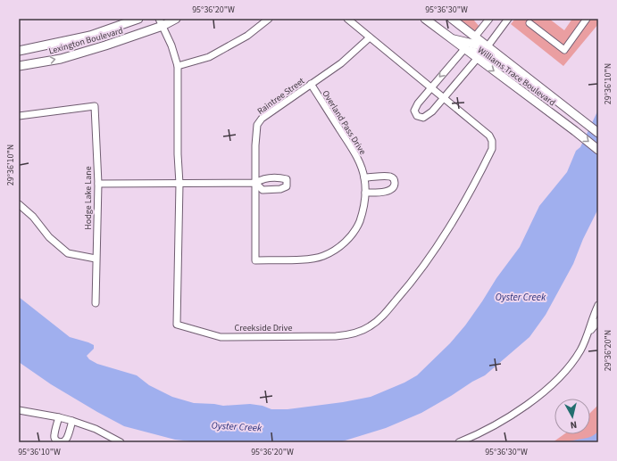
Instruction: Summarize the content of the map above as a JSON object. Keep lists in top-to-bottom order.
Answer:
{
  "streets": {
    "main road": ["Lexington Boulevard", "Williams Trace Boulevard"],
    "street": [
      "Raintree Street",
      "Overland Pass Drive",
      "Hodge Lake Lane",
      "Creekside Drive"
    ]
  },
  "crossings": [
    ["Lexington Boulevard", "Creekside Drive"],
    ["Raintree Street", "Overland Pass Drive"]
  ],
  "water": ["Oyster Creek"],
  "north": "bottom",
  "coordinates": [
    "95°36'20\"W",
    "95°36'30\"W",
    "29°36'10\"N",
    "29°36'20\"N",
    "95°36'10\"W"
  ]
}
